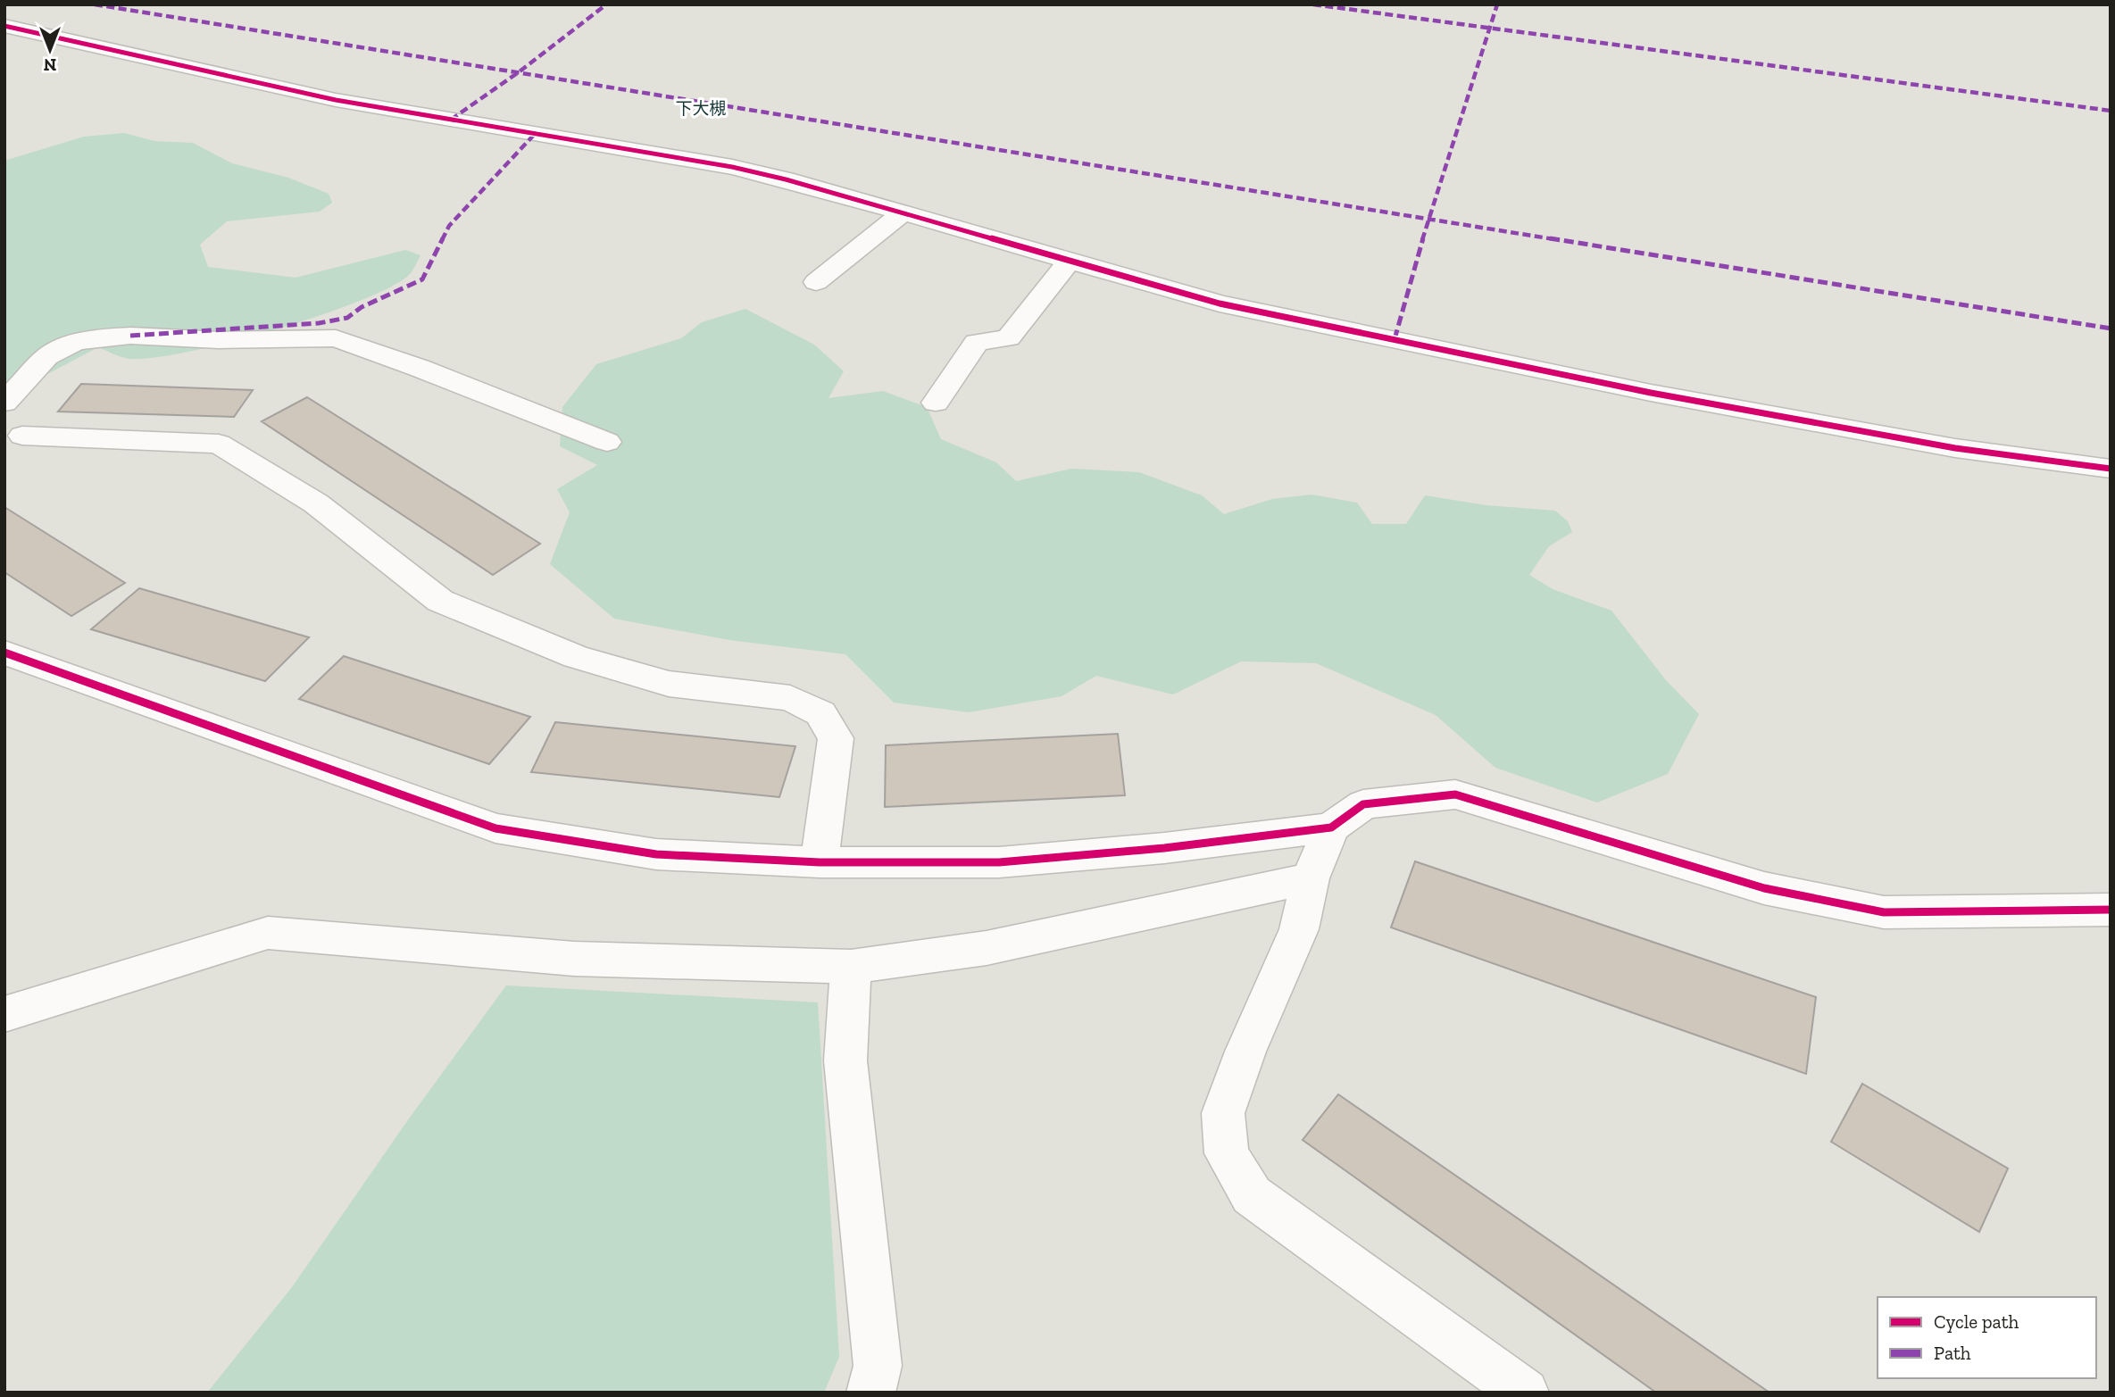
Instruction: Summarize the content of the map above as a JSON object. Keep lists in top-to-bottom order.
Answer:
{
  "districts": ["下大槻"],
  "legend": ["Cycle path", "Path"],
  "north": "bottom"
}
